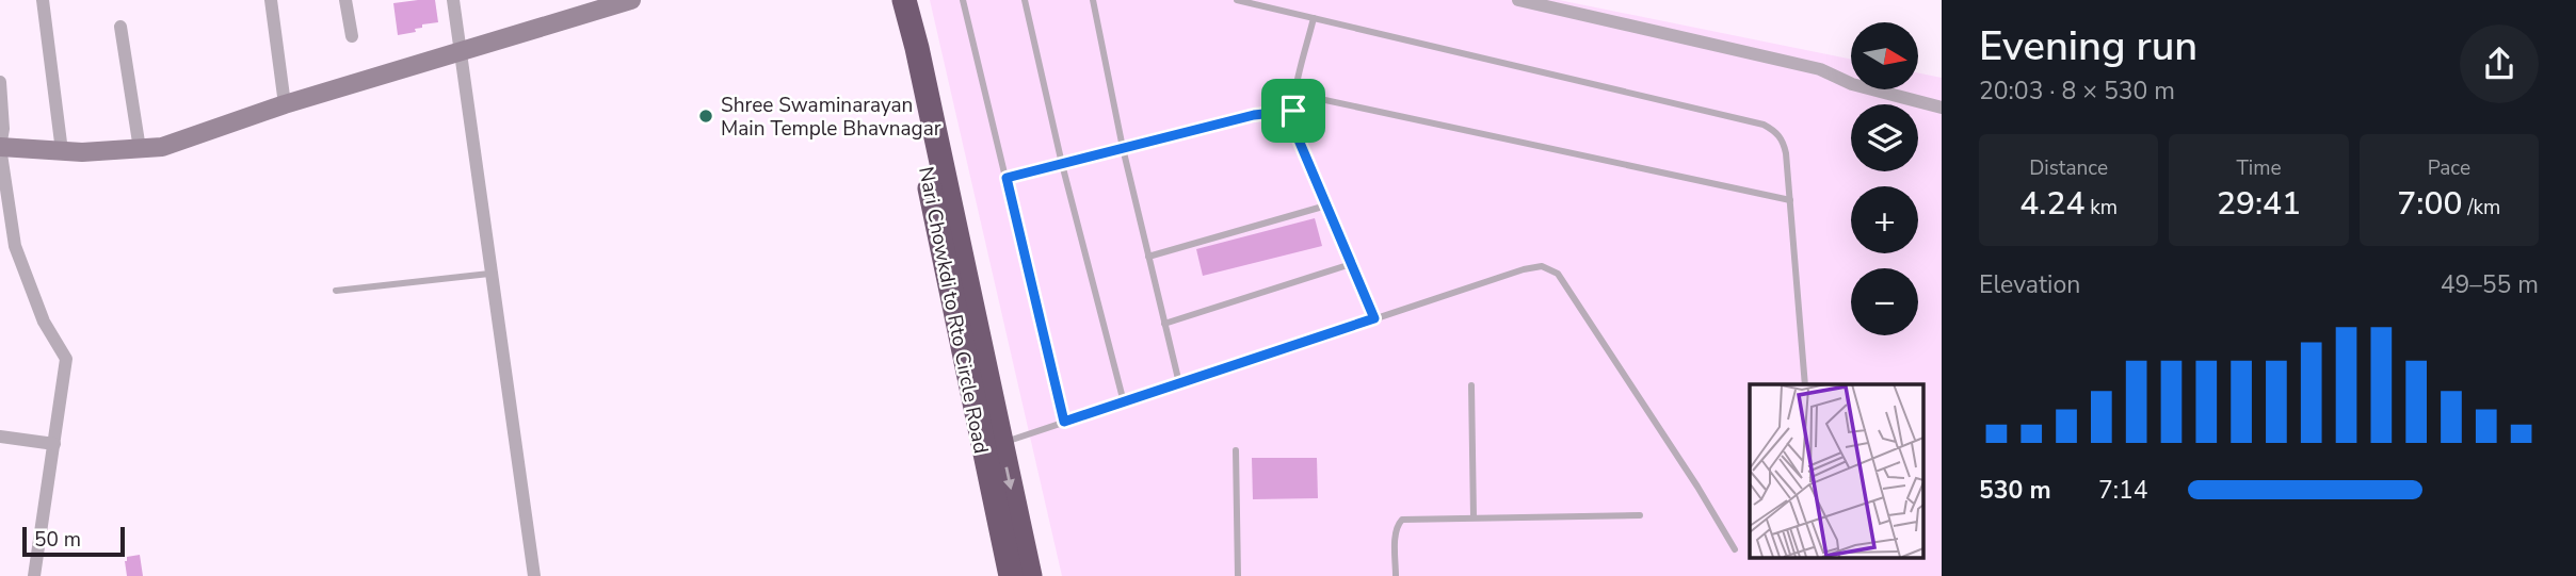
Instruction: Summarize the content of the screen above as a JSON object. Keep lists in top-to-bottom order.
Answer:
{
  "streets": {
    "highway": ["Nari Chowkdi to Rto Circle Road"]
  },
  "places": ["Shree Swaminarayan Main Temple Bhavnagar"],
  "scale_bar": "50 m",
  "north": "right",
  "page": {
    "heading": ["Evening run", "20:03 · 8 × 530 m"],
    "map_buttons": ["+", "−"],
    "stats": [
      ["Distance", "4.24 km"],
      ["Time", "29:41"],
      ["Pace", "7:00 /km"]
    ],
    "chart": ["Elevation", "49–55 m"],
    "list": [
      {
        "name": "530 m",
        "note": "7:14"
      }
    ],
    "scale": "50 m"
  }
}
